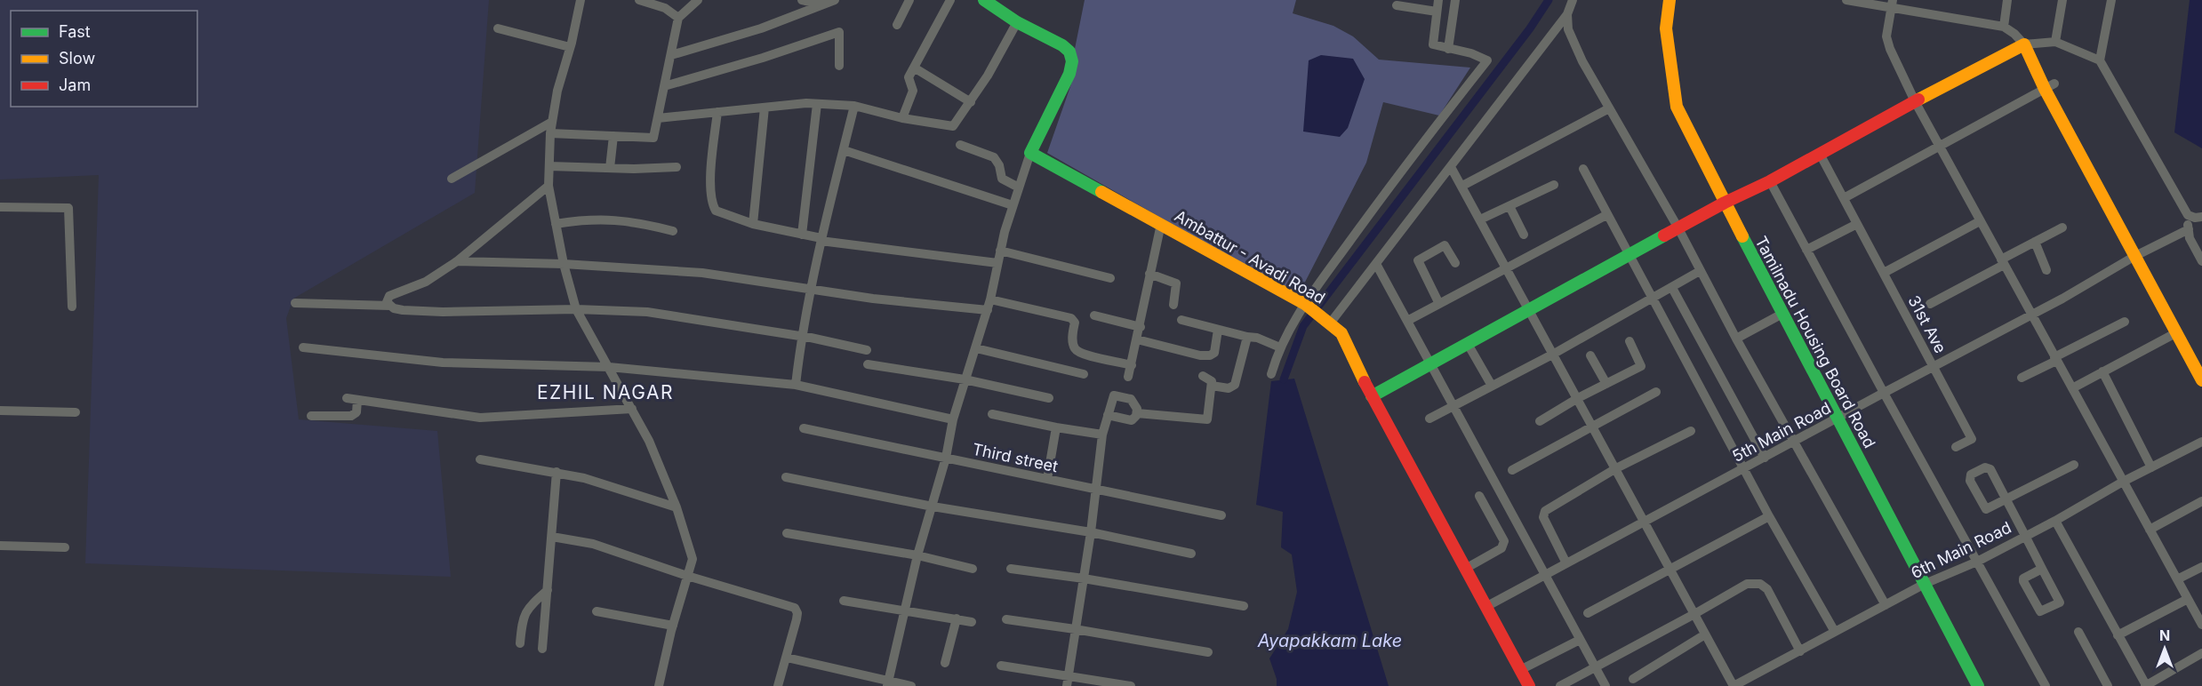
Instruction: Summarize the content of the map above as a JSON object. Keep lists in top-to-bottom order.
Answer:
{
  "streets": {
    "street": [
      "Ambattur - Avadi Road",
      "31st Ave",
      "Tamilnadu Housing Board Road",
      "5th Main Road",
      "Third street",
      "6th Main Road"
    ]
  },
  "crossings": [
    ["Ambattur - Avadi Road", "5th Main Road"],
    ["31st Ave", "5th Main Road"],
    ["Tamilnadu Housing Board Road", "5th Main Road"],
    ["Tamilnadu Housing Board Road", "6th Main Road"]
  ],
  "districts": ["EZHIL NAGAR"],
  "water": ["Ayapakkam Lake"],
  "legend": ["Fast", "Slow", "Jam"],
  "north": "top"
}
